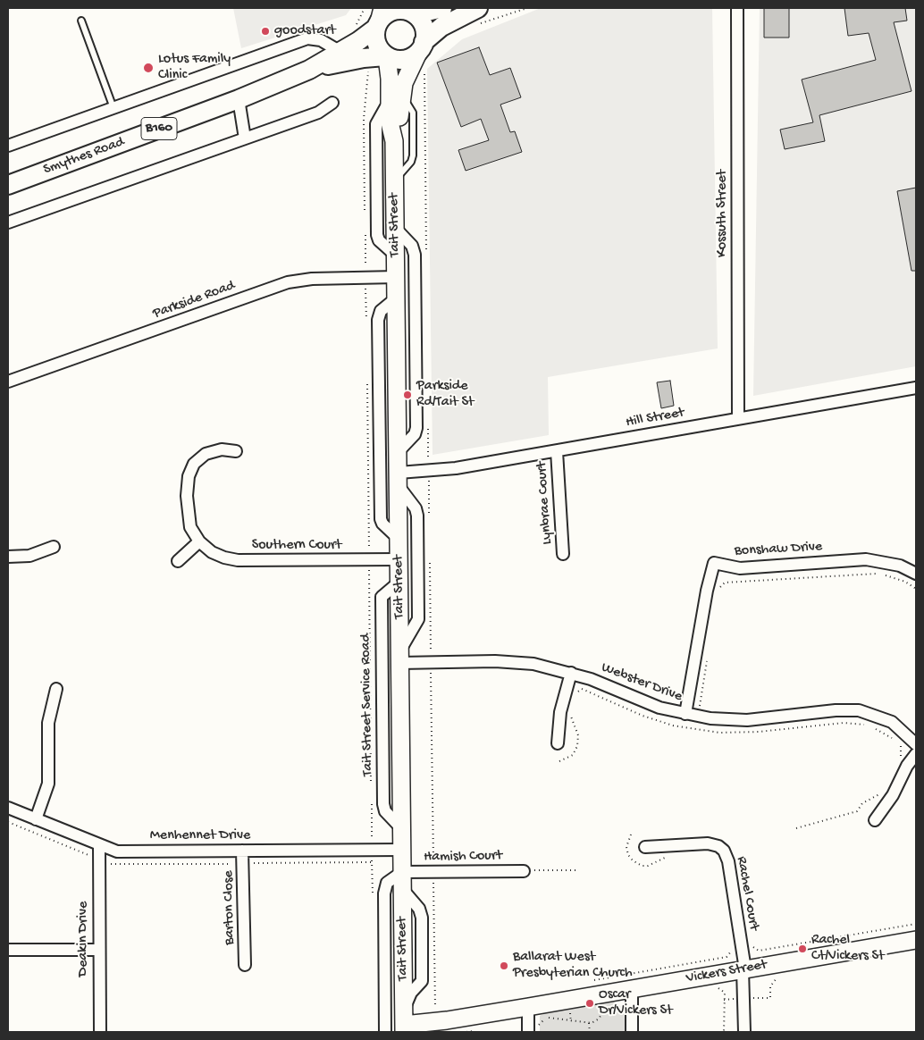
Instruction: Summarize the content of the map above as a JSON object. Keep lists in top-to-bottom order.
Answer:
{
  "streets": {
    "main road": ["B160", "Smythes Road"],
    "street": [
      "Kossuth Street",
      "Tait Street",
      "Parkside Road",
      "Hill Street",
      "Lynbrae Court",
      "Southern Court",
      "Bonshaw Drive",
      "Webster Drive",
      "Tait Street Service Road",
      "Menhennet Drive",
      "Hamish Court",
      "Rachel Court",
      "Barton Close",
      "Deakin Drive",
      "Vickers Street"
    ]
  },
  "crossings": [
    ["B160", "Smythes Road"],
    ["B160", "Tait Street"],
    ["Smythes Road", "Tait Street"],
    ["Kossuth Street", "Hill Street"],
    ["Tait Street", "Parkside Road"],
    ["Tait Street", "Hill Street"],
    ["Tait Street", "Southern Court"],
    ["Tait Street", "Webster Drive"],
    ["Tait Street", "Tait Street Service Road"],
    ["Tait Street", "Menhennet Drive"],
    ["Tait Street", "Hamish Court"],
    ["Tait Street", "Vickers Street"],
    ["Hill Street", "Lynbrae Court"],
    ["Bonshaw Drive", "Webster Drive"],
    ["Menhennet Drive", "Barton Close"],
    ["Menhennet Drive", "Deakin Drive"],
    ["Rachel Court", "Vickers Street"]
  ],
  "places": [
    "goodstart",
    "Lotus Family Clinic",
    "Parkside Rd/Tait St",
    "Rachel Ct/Vickers St",
    "Ballarat West Presbyterian Church",
    "Oscar Dr/Vickers St"
  ]
}
